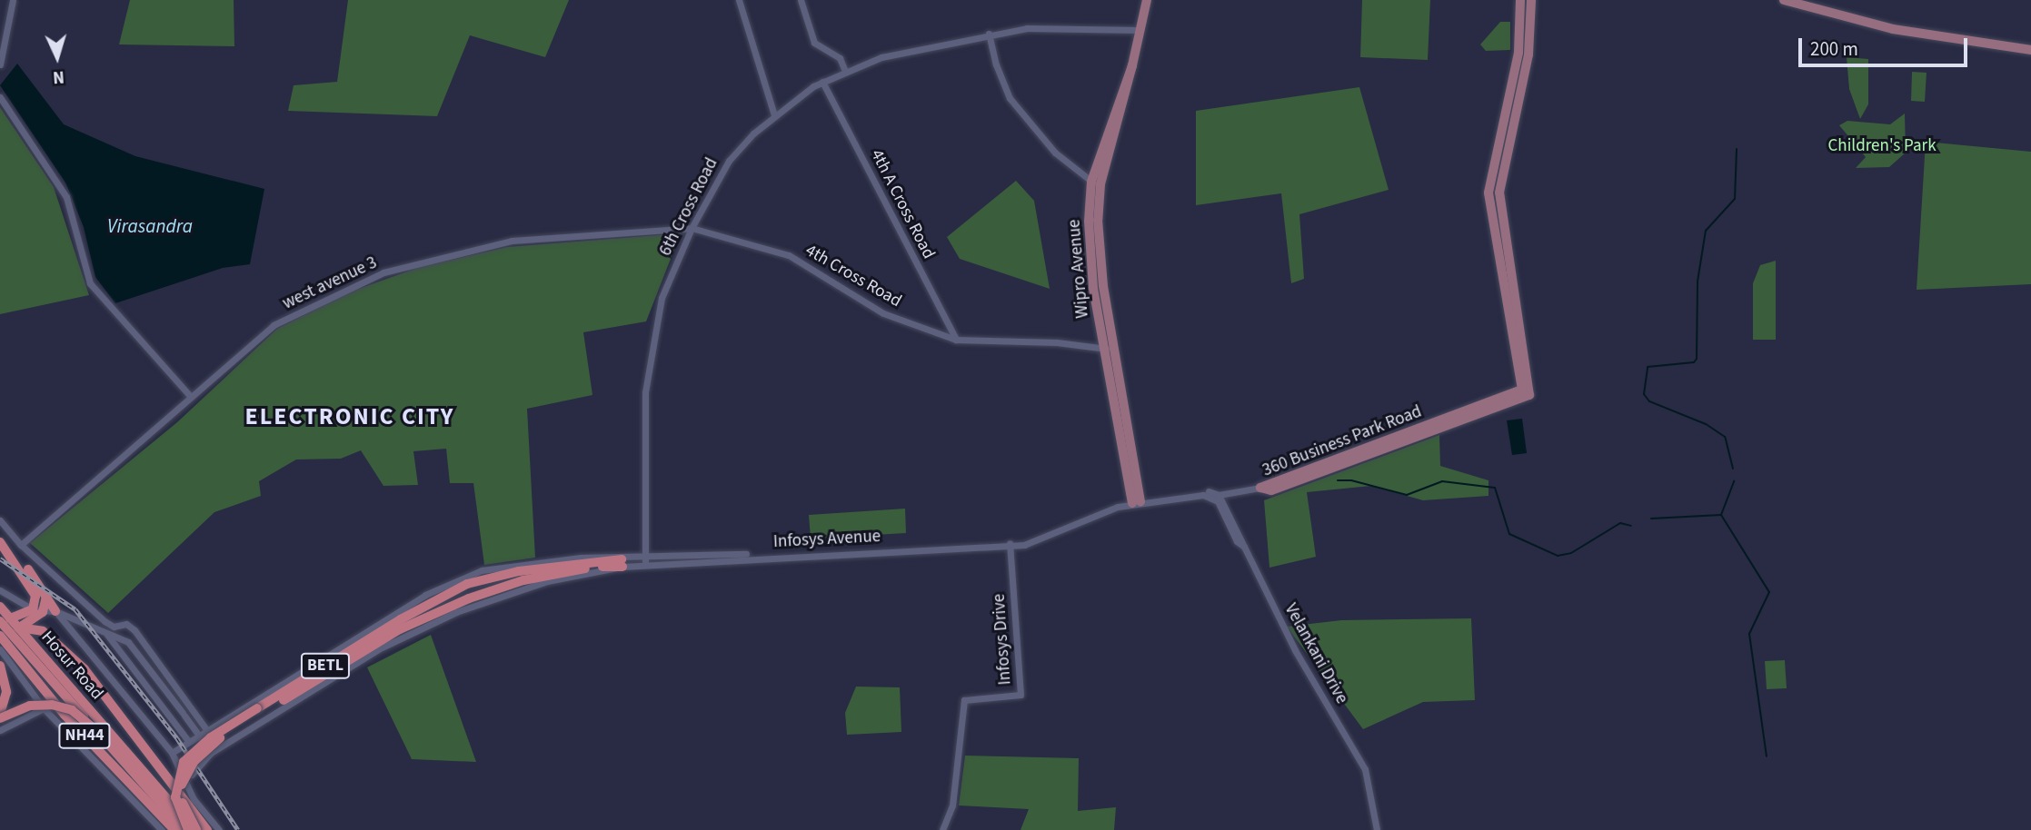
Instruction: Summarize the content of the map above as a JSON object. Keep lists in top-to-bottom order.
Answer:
{
  "streets": {
    "highway": ["Hosur Road", "BETL", "NH44"],
    "main road": ["Wipro Avenue", "360 Business Park Road"],
    "street": [
      "4th A Cross Road",
      "6th Cross Road",
      "4th Cross Road",
      "west avenue 3",
      "Infosys Avenue",
      "Infosys Drive",
      "Velankani Drive"
    ]
  },
  "crossings": [
    ["4th A Cross Road", "6th Cross Road"],
    ["4th A Cross Road", "4th Cross Road"],
    ["6th Cross Road", "Wipro Avenue"],
    ["6th Cross Road", "4th Cross Road"],
    ["6th Cross Road", "west avenue 3"],
    ["6th Cross Road", "Infosys Avenue"],
    ["Wipro Avenue", "4th Cross Road"],
    ["4th Cross Road", "west avenue 3"],
    ["Infosys Avenue", "Infosys Drive"],
    ["Infosys Avenue", "BETL"]
  ],
  "districts": ["ELECTRONIC CITY"],
  "water": ["Virasandra"],
  "parks": ["Children's Park"],
  "scale_bar": "200 m",
  "north": "bottom"
}
